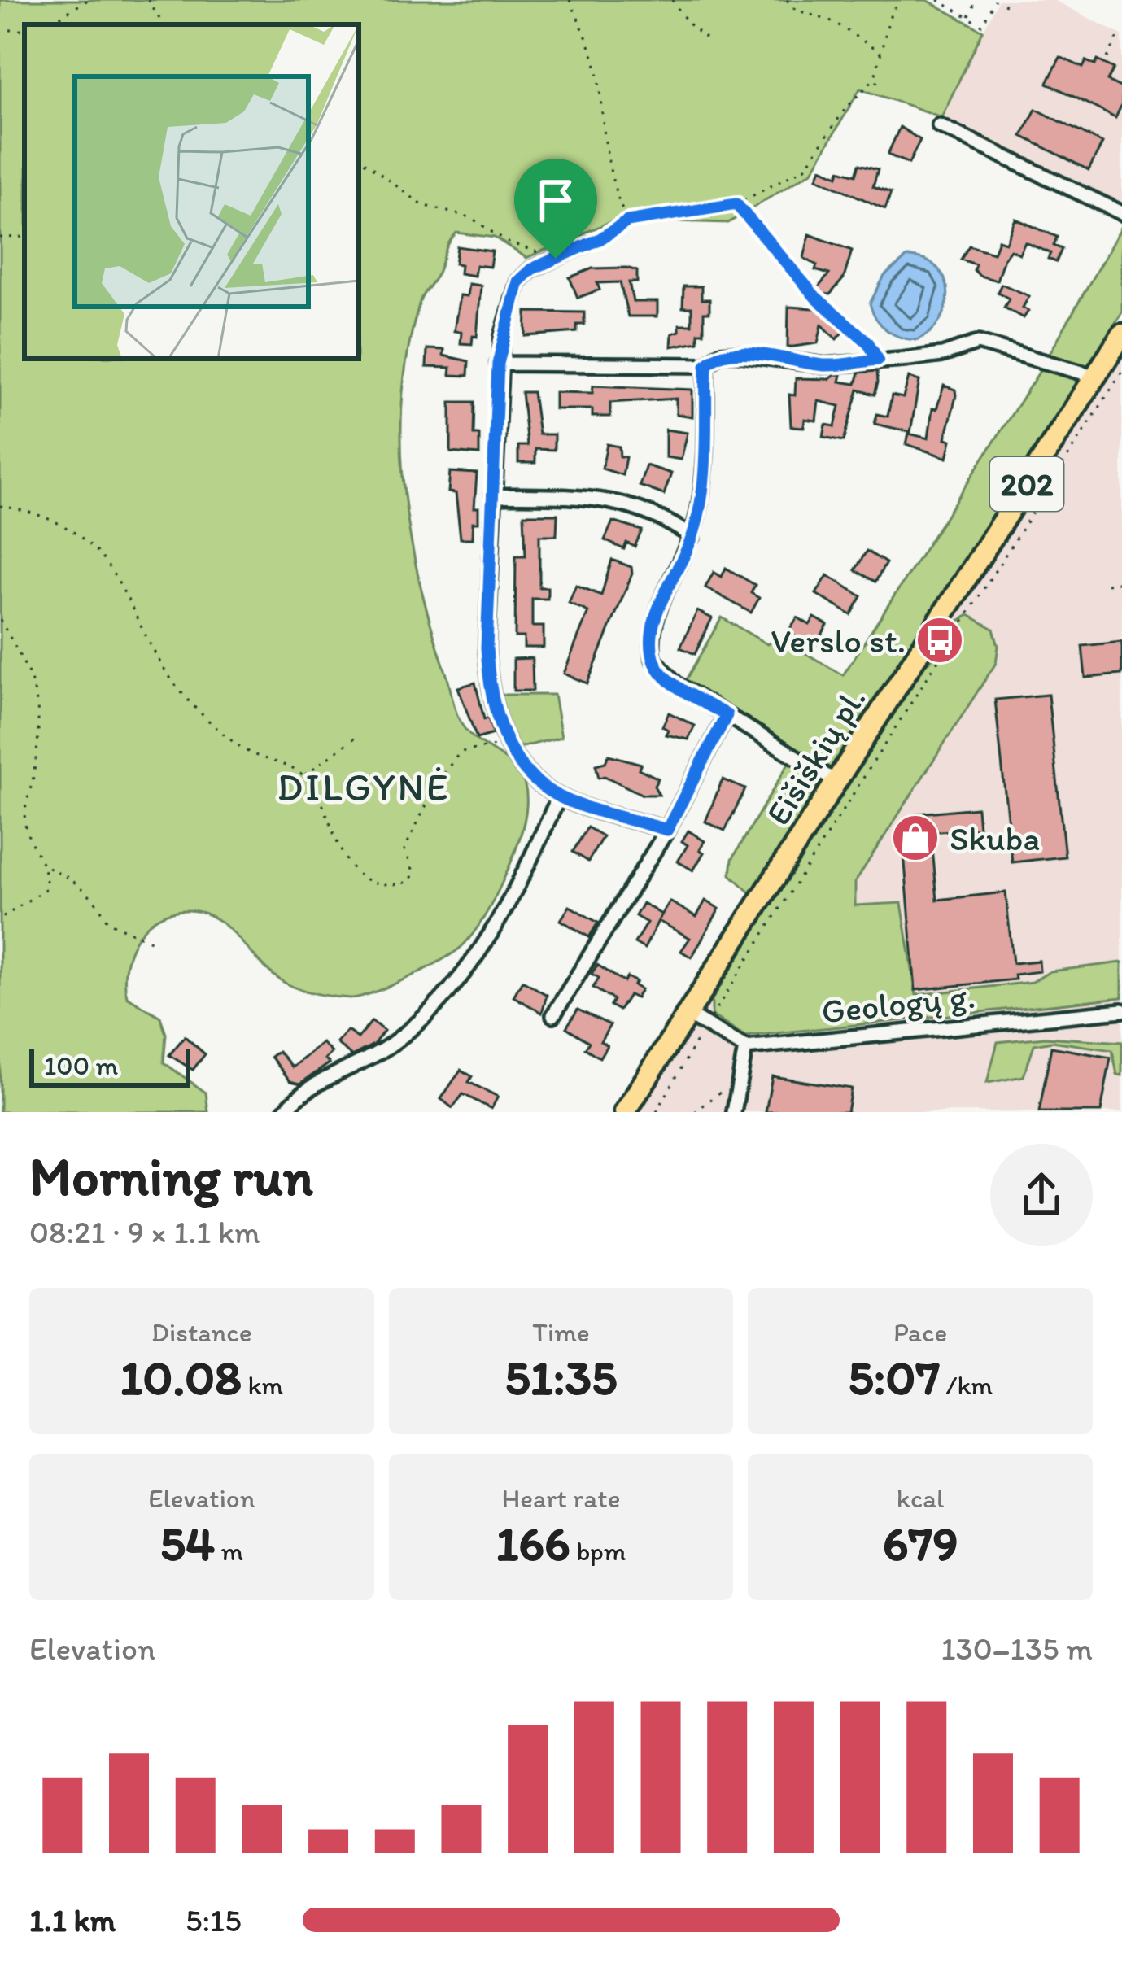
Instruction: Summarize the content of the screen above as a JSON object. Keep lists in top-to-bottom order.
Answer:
{
  "streets": {
    "main road": ["202", "Eišiškių pl."],
    "street": ["Geologų g."]
  },
  "districts": ["DILGYNĖ"],
  "places": {
    "bus stop": ["Verslo st."],
    "shop": ["Skuba"]
  },
  "scale_bar": "100 m",
  "page": {
    "scale": "100 m",
    "heading": ["Morning run", "08:21 · 9 × 1.1 km"],
    "stats": [
      ["Distance", "10.08 km"],
      ["Time", "51:35"],
      ["Pace", "5:07 /km"],
      ["Elevation", "54 m"],
      ["Heart rate", "166 bpm"],
      ["kcal", "679"]
    ],
    "chart": ["Elevation", "130–135 m"],
    "list": [
      {
        "name": "1.1 km",
        "note": "5:15"
      }
    ]
  }
}
